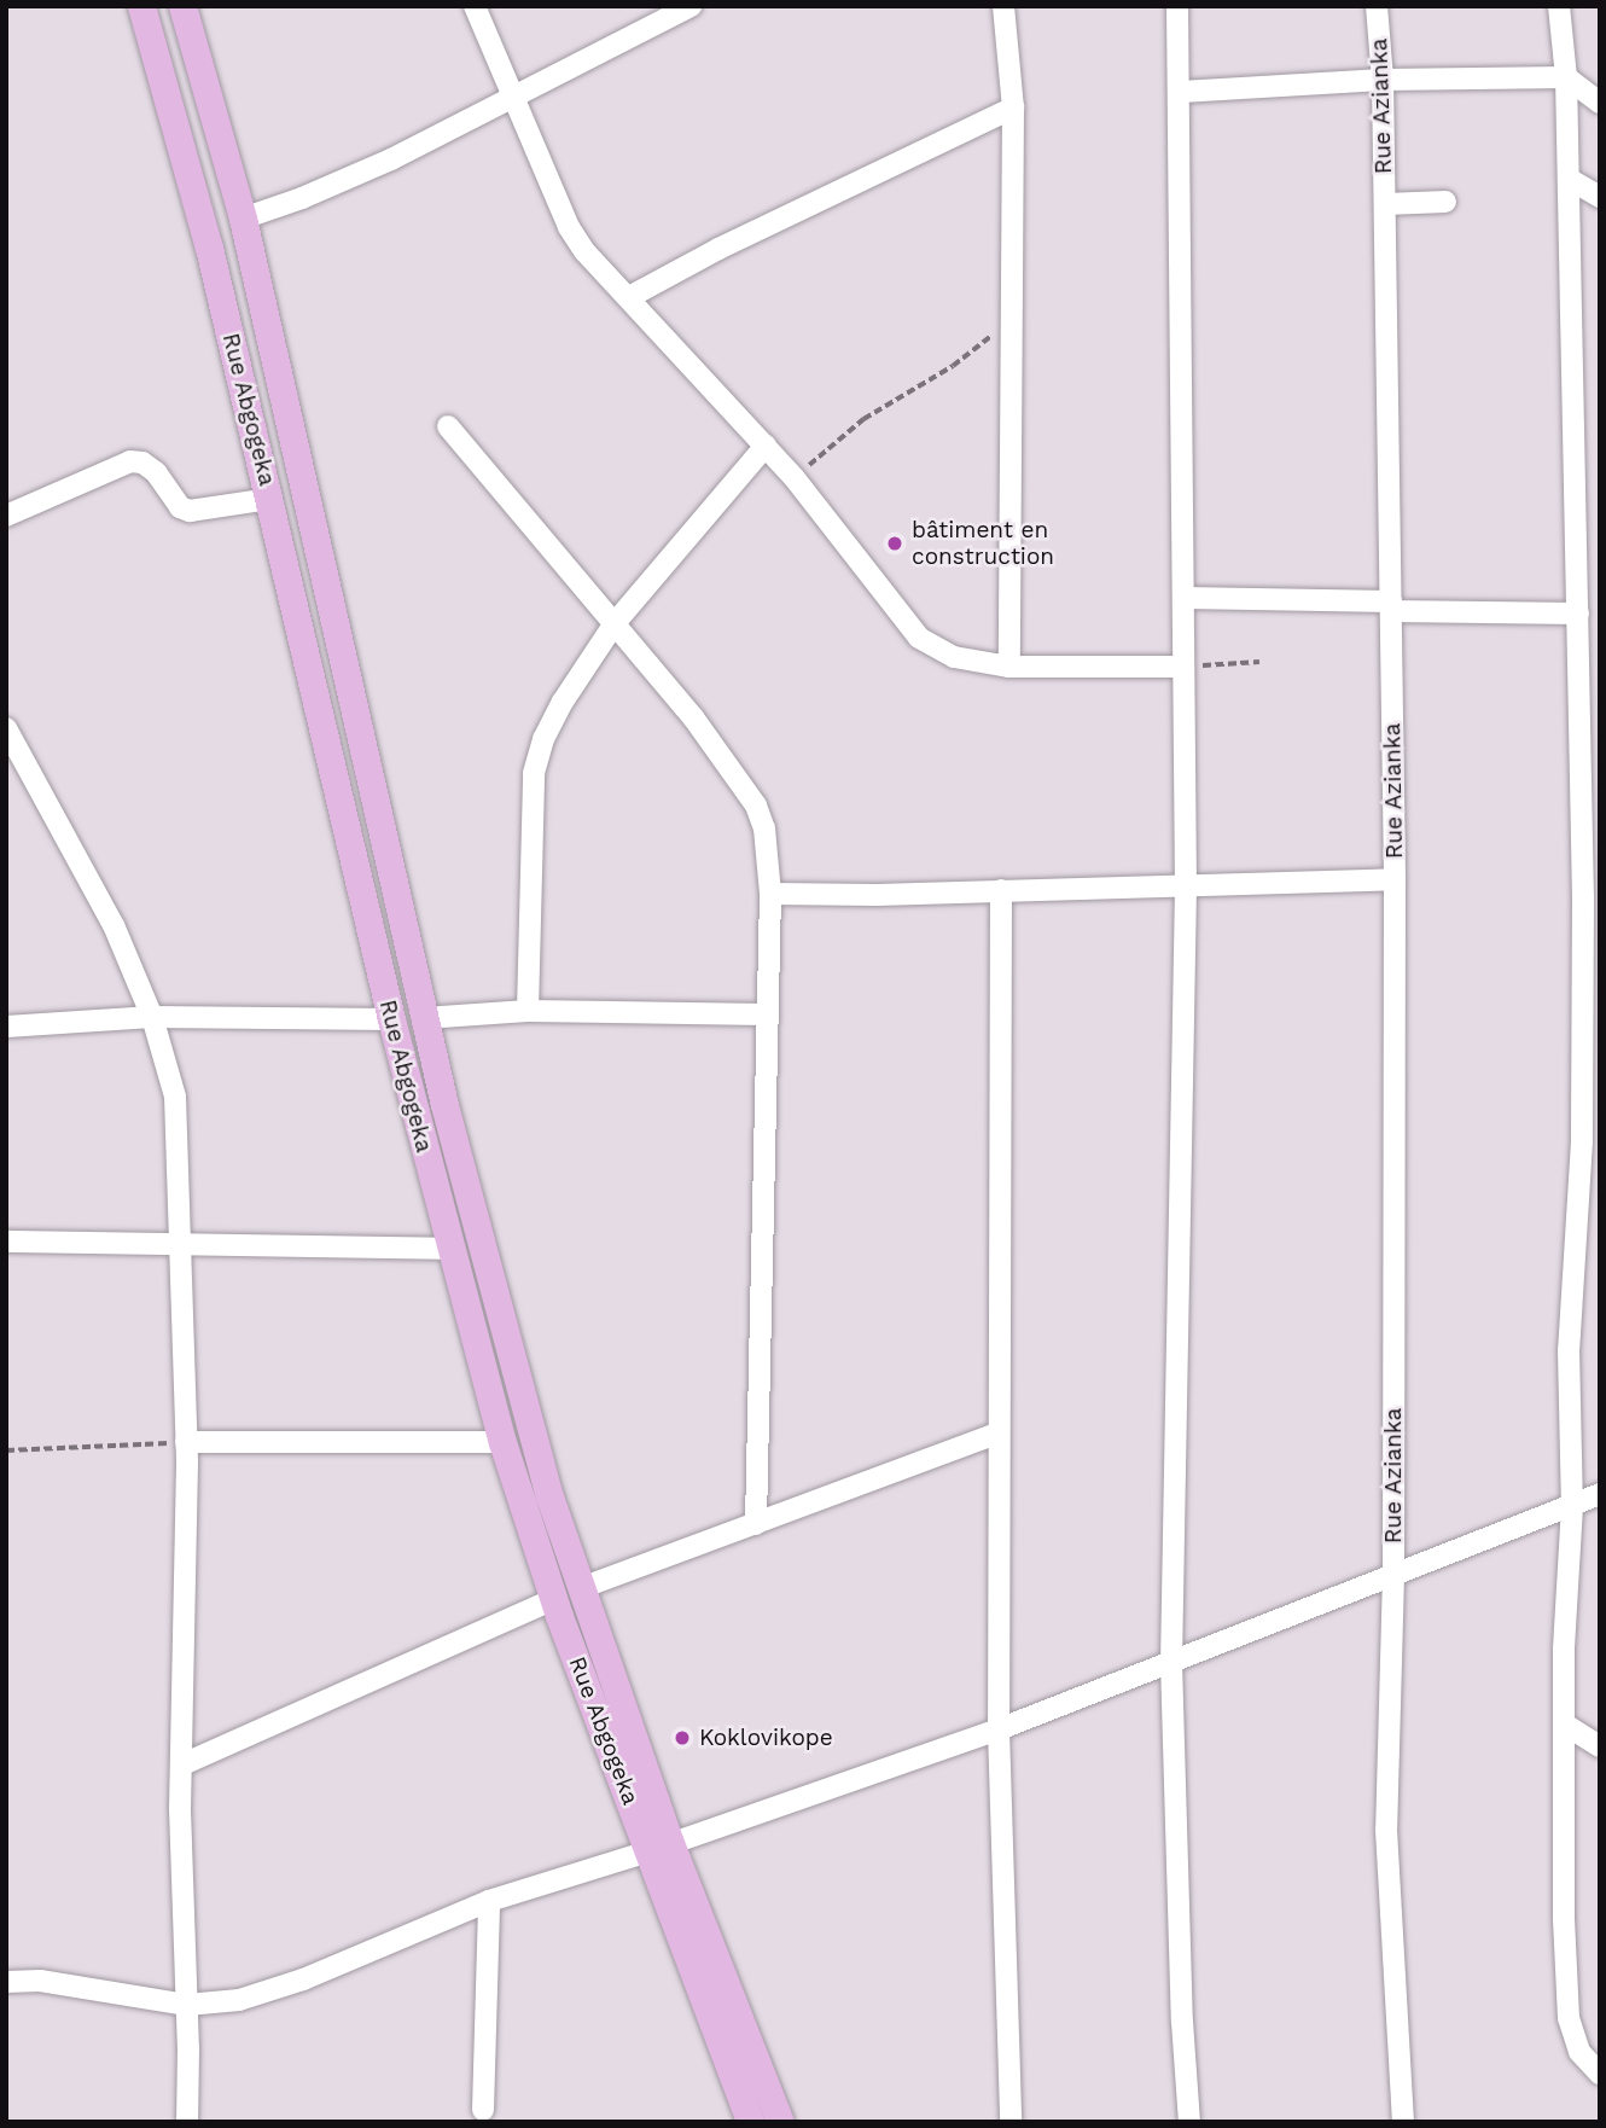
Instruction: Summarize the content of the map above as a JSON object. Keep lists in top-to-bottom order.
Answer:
{
  "streets": {
    "main road": ["Rue Abgogeka"],
    "street": ["Rue Azianka"]
  },
  "places": ["bâtiment en construction", "Koklovikope"]
}
